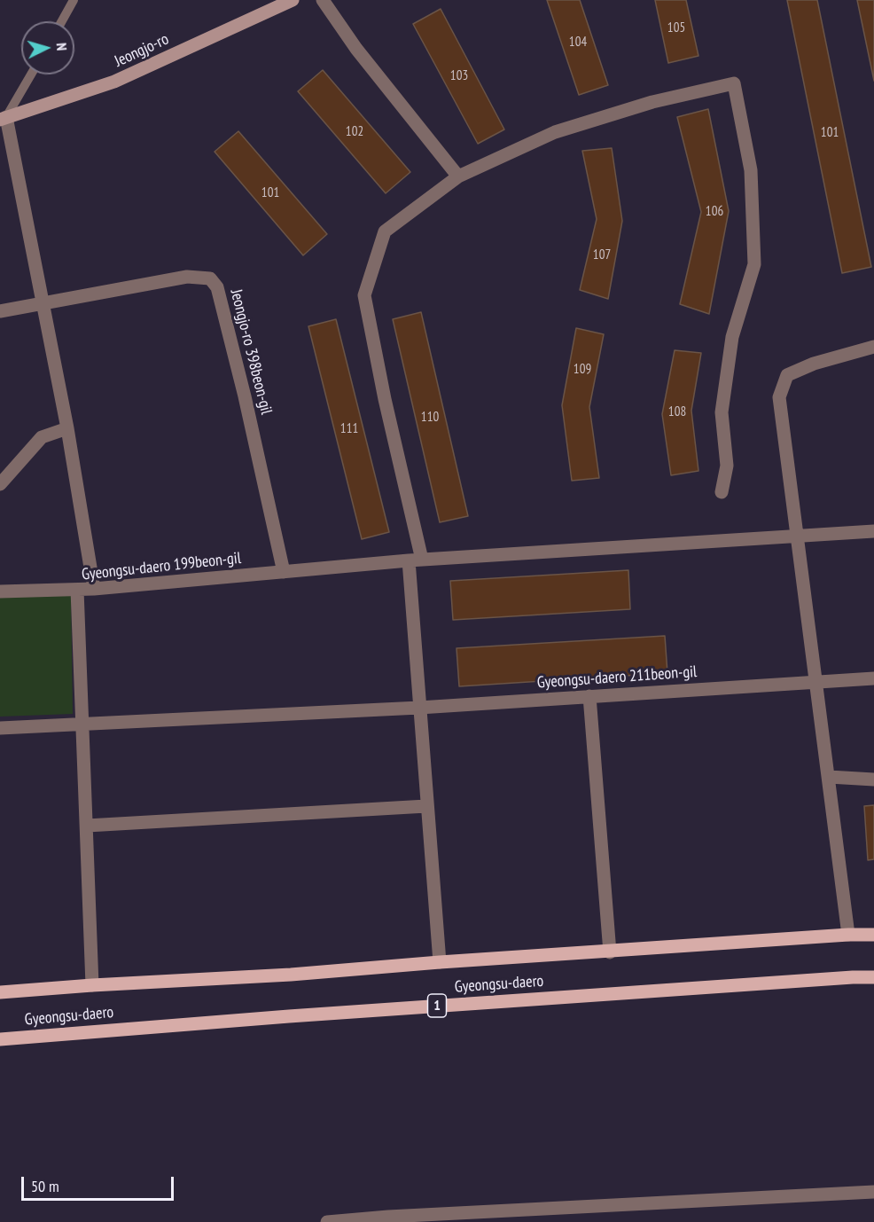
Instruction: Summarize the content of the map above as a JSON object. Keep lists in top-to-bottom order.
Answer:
{
  "streets": {
    "main road": ["Gyeongsu-daero", "1"],
    "street": [
      "Jeongjo-ro",
      "Jeongjo-ro 398beon-gil",
      "Gyeongsu-daero 199beon-gil",
      "Gyeongsu-daero 211beon-gil"
    ]
  },
  "crossings": [
    ["Jeongjo-ro 398beon-gil", "Gyeongsu-daero 199beon-gil"],
    ["Gyeongsu-daero 199beon-gil", "Gyeongsu-daero"]
  ],
  "house_numbers": [
    "105",
    "104",
    "103",
    "102",
    "101",
    "101",
    "106",
    "107",
    "109",
    "108",
    "110",
    "111"
  ],
  "scale_bar": "50 m",
  "north": "right"
}
